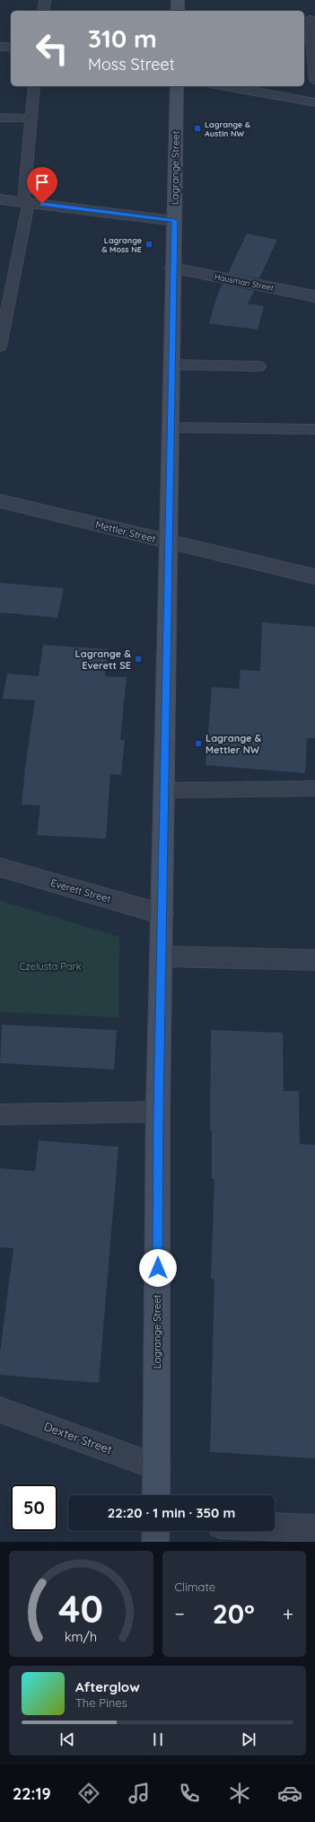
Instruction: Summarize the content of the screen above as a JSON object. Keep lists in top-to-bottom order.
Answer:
{
  "streets": {
    "main road": ["Lagrange Street"],
    "street": [
      "Hausman Street",
      "Mettler Street",
      "Everett Street",
      "Dexter Street"
    ]
  },
  "crossings": [
    ["Lagrange Street", "Hausman Street"],
    ["Lagrange Street", "Mettler Street"],
    ["Lagrange Street", "Everett Street"],
    ["Lagrange Street", "Dexter Street"]
  ],
  "parks": ["Czelusta Park"],
  "places": {
    "transit": [
      "Lagrange & Austin NW",
      "Lagrange & Moss NE",
      "Lagrange & Everett SE",
      "Lagrange & Mettler NW"
    ]
  },
  "page": {
    "turn": ["310 m", "Moss Street"],
    "limit": "50",
    "trip": "22:20 · 1 min · 350 m",
    "tile": "Climate",
    "heat": ["−", "20°", "+"],
    "song": ["Afterglow", "The Pines"],
    "tabs": "22:19",
    "gauge": ["40", "km/h"]
  }
}
